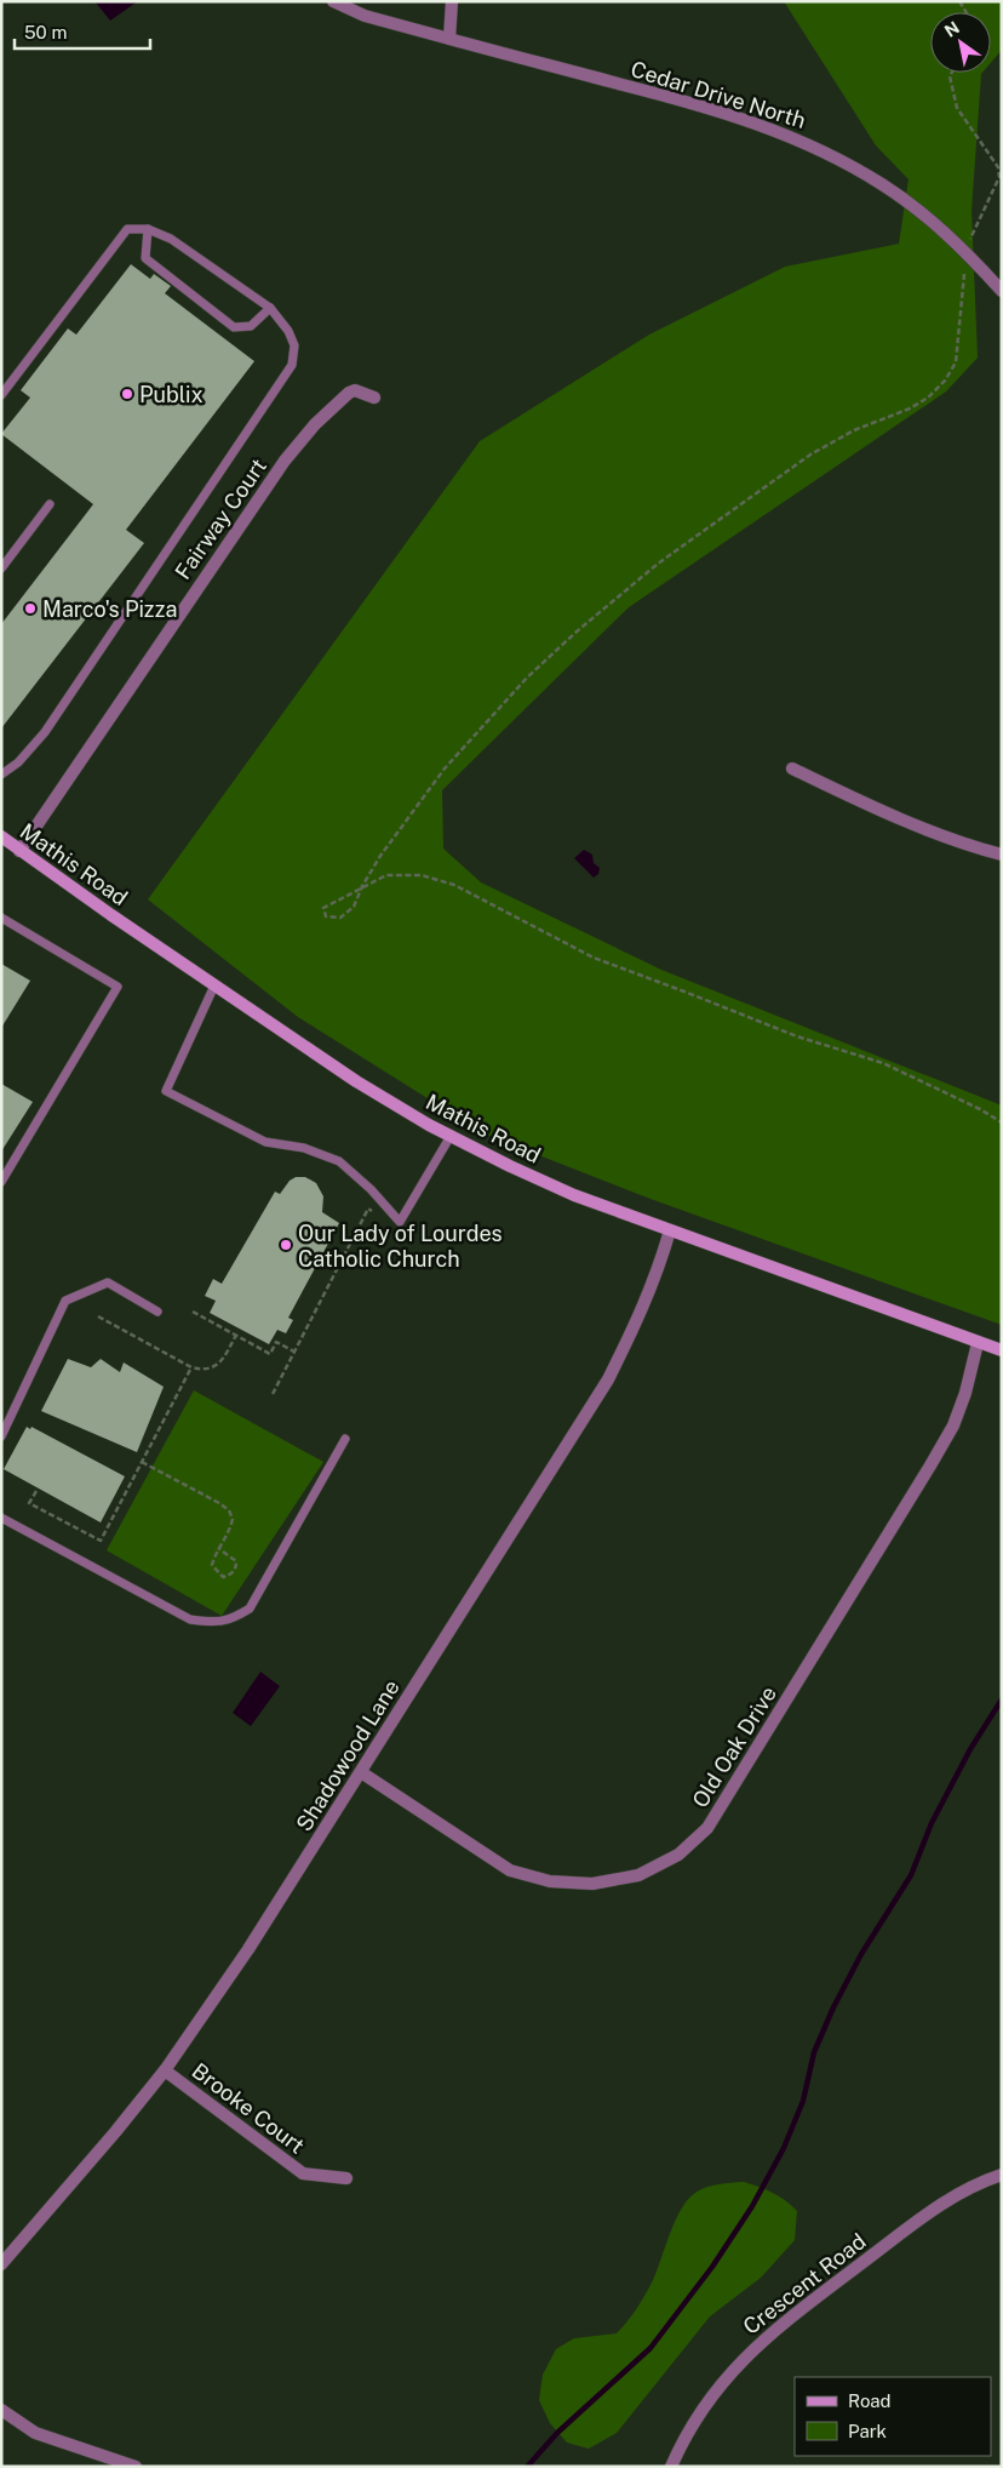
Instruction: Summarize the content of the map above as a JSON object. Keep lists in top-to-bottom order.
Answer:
{
  "streets": {
    "street": [
      "Cedar Drive North",
      "Fairway Court",
      "Mathis Road",
      "Old Oak Drive",
      "Shadowood Lane",
      "Brooke Court",
      "Crescent Road"
    ]
  },
  "crossings": [
    ["Fairway Court", "Mathis Road"],
    ["Mathis Road", "Old Oak Drive"],
    ["Mathis Road", "Shadowood Lane"],
    ["Old Oak Drive", "Shadowood Lane"],
    ["Shadowood Lane", "Brooke Court"]
  ],
  "places": ["Publix", "Marco's Pizza", "Our Lady of Lourdes Catholic Church"],
  "legend": ["Road", "Park"],
  "scale_bar": "50 m",
  "north": "top left"
}
